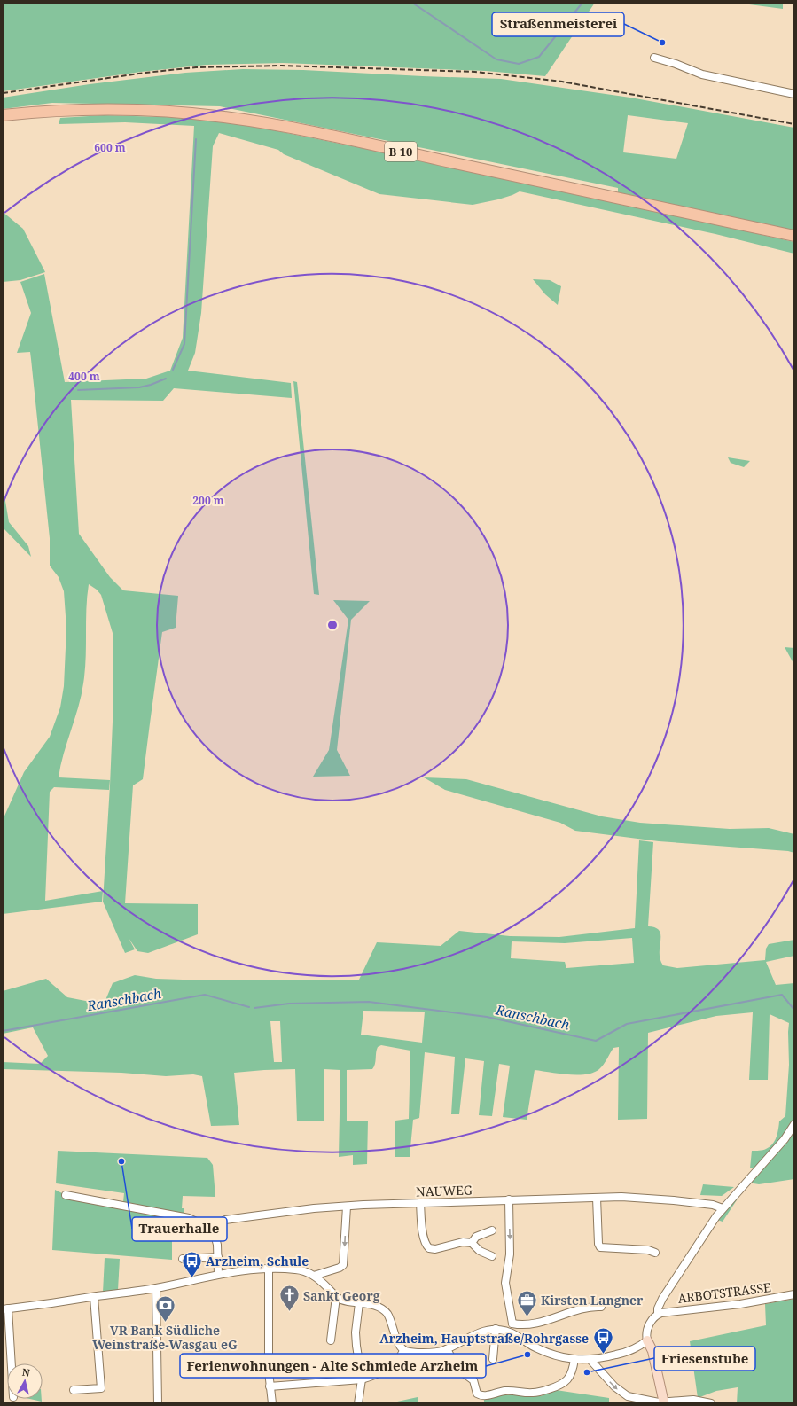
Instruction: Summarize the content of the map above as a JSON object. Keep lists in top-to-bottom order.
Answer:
{
  "streets": {
    "highway": ["B 10"],
    "street": ["NAUWEG", "ARBOTSTRASSE"]
  },
  "water": ["Ranschbach"],
  "places": {
    "other": [
      "Straßenmeisterei",
      "Trauerhalle",
      "Ferienwohnungen - Alte Schmiede Arzheim",
      "Friesenstube"
    ],
    "bus stop": ["Arzheim, Schule", "Arzheim, Hauptstraße/Rohrgasse"],
    "church": ["Sankt Georg"],
    "office": ["Kirsten Langner"],
    "bank": ["VR Bank Südliche Weinstraße-Wasgau eG"]
  },
  "north": "top",
  "rings": ["600 m", "400 m", "200 m"]
}
